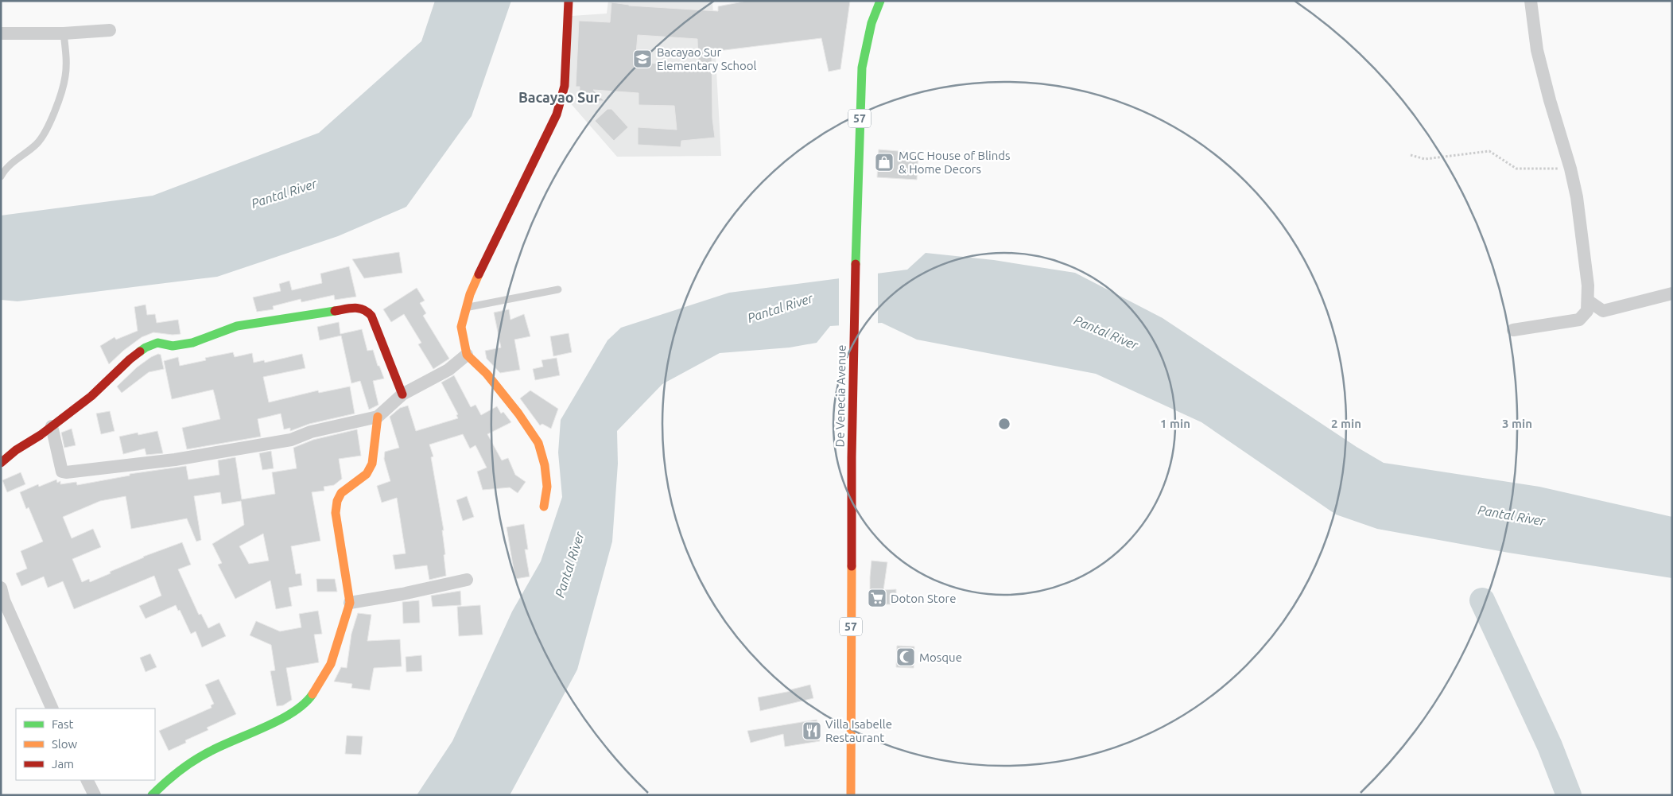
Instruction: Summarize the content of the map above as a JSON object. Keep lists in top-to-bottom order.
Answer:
{
  "streets": {
    "main road": ["57", "De Venecia Avenue"]
  },
  "districts": ["Bacayao Sur"],
  "water": ["Pantal River"],
  "places": {
    "school or university": ["Bacayao Sur Elementary School"],
    "shop": ["MGC House of Blinds & Home Decors"],
    "supermarket": ["Doton Store"],
    "mosque": ["Mosque"],
    "restaurant": ["Villa Isabelle Restaurant"]
  },
  "legend": ["Fast", "Slow", "Jam"],
  "rings": ["1 min", "2 min", "3 min"]
}
